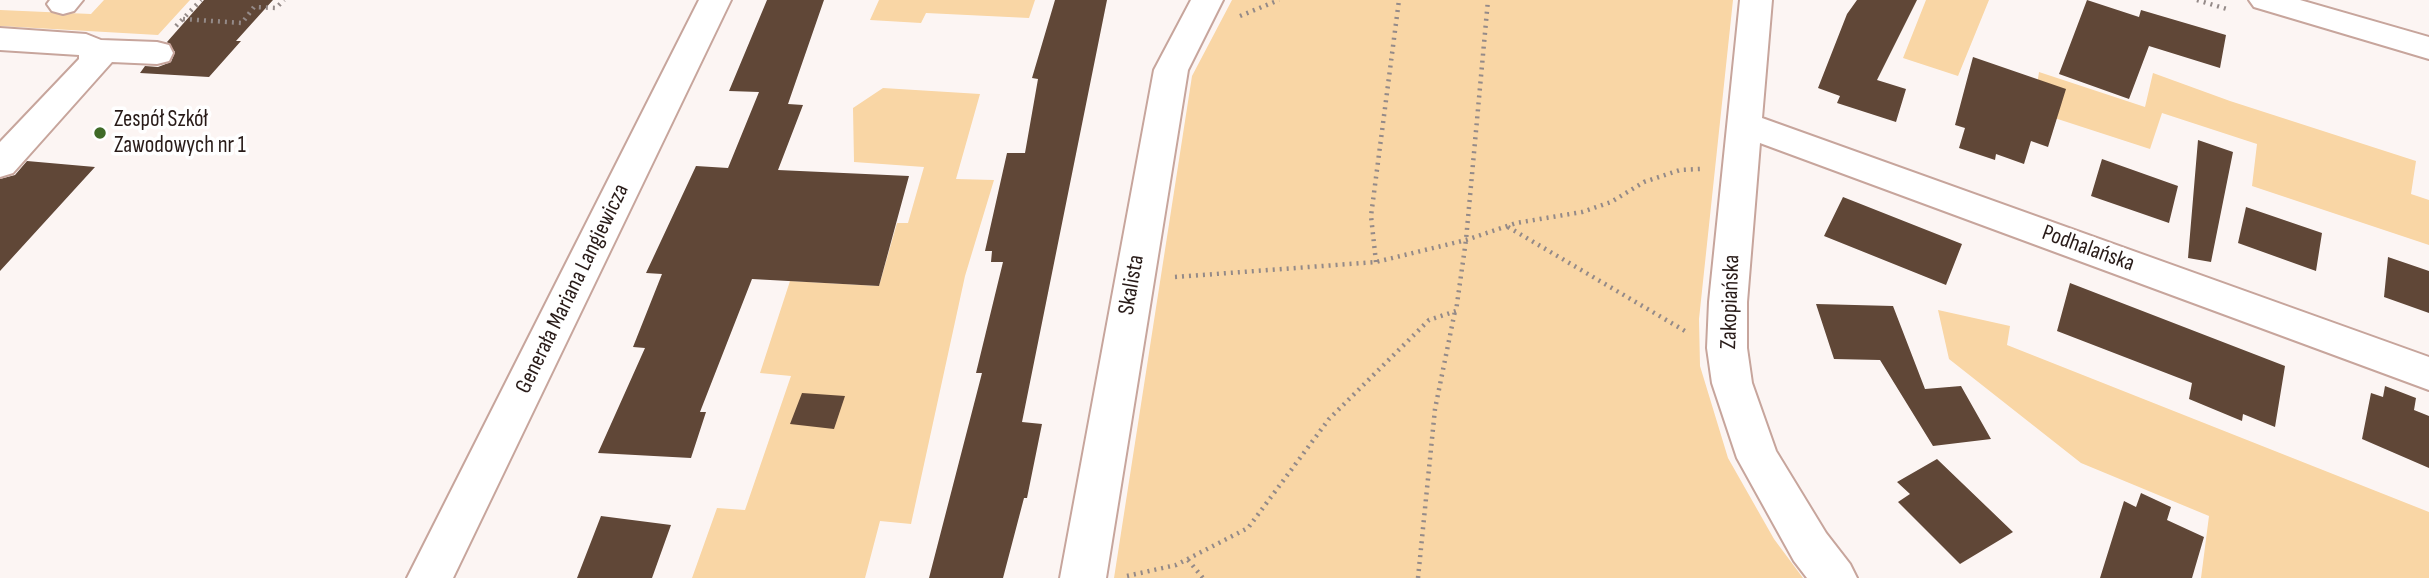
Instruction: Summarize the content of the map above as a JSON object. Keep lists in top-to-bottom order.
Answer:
{
  "streets": {
    "street": [
      "Podhalańska",
      "Skalista",
      "Generała Mariana Langiewicza",
      "Zakopiańska"
    ]
  },
  "crossings": [
    ["Podhalańska", "Zakopiańska"]
  ],
  "places": ["Zespół Szkół Zawodowych nr 1"]
}
